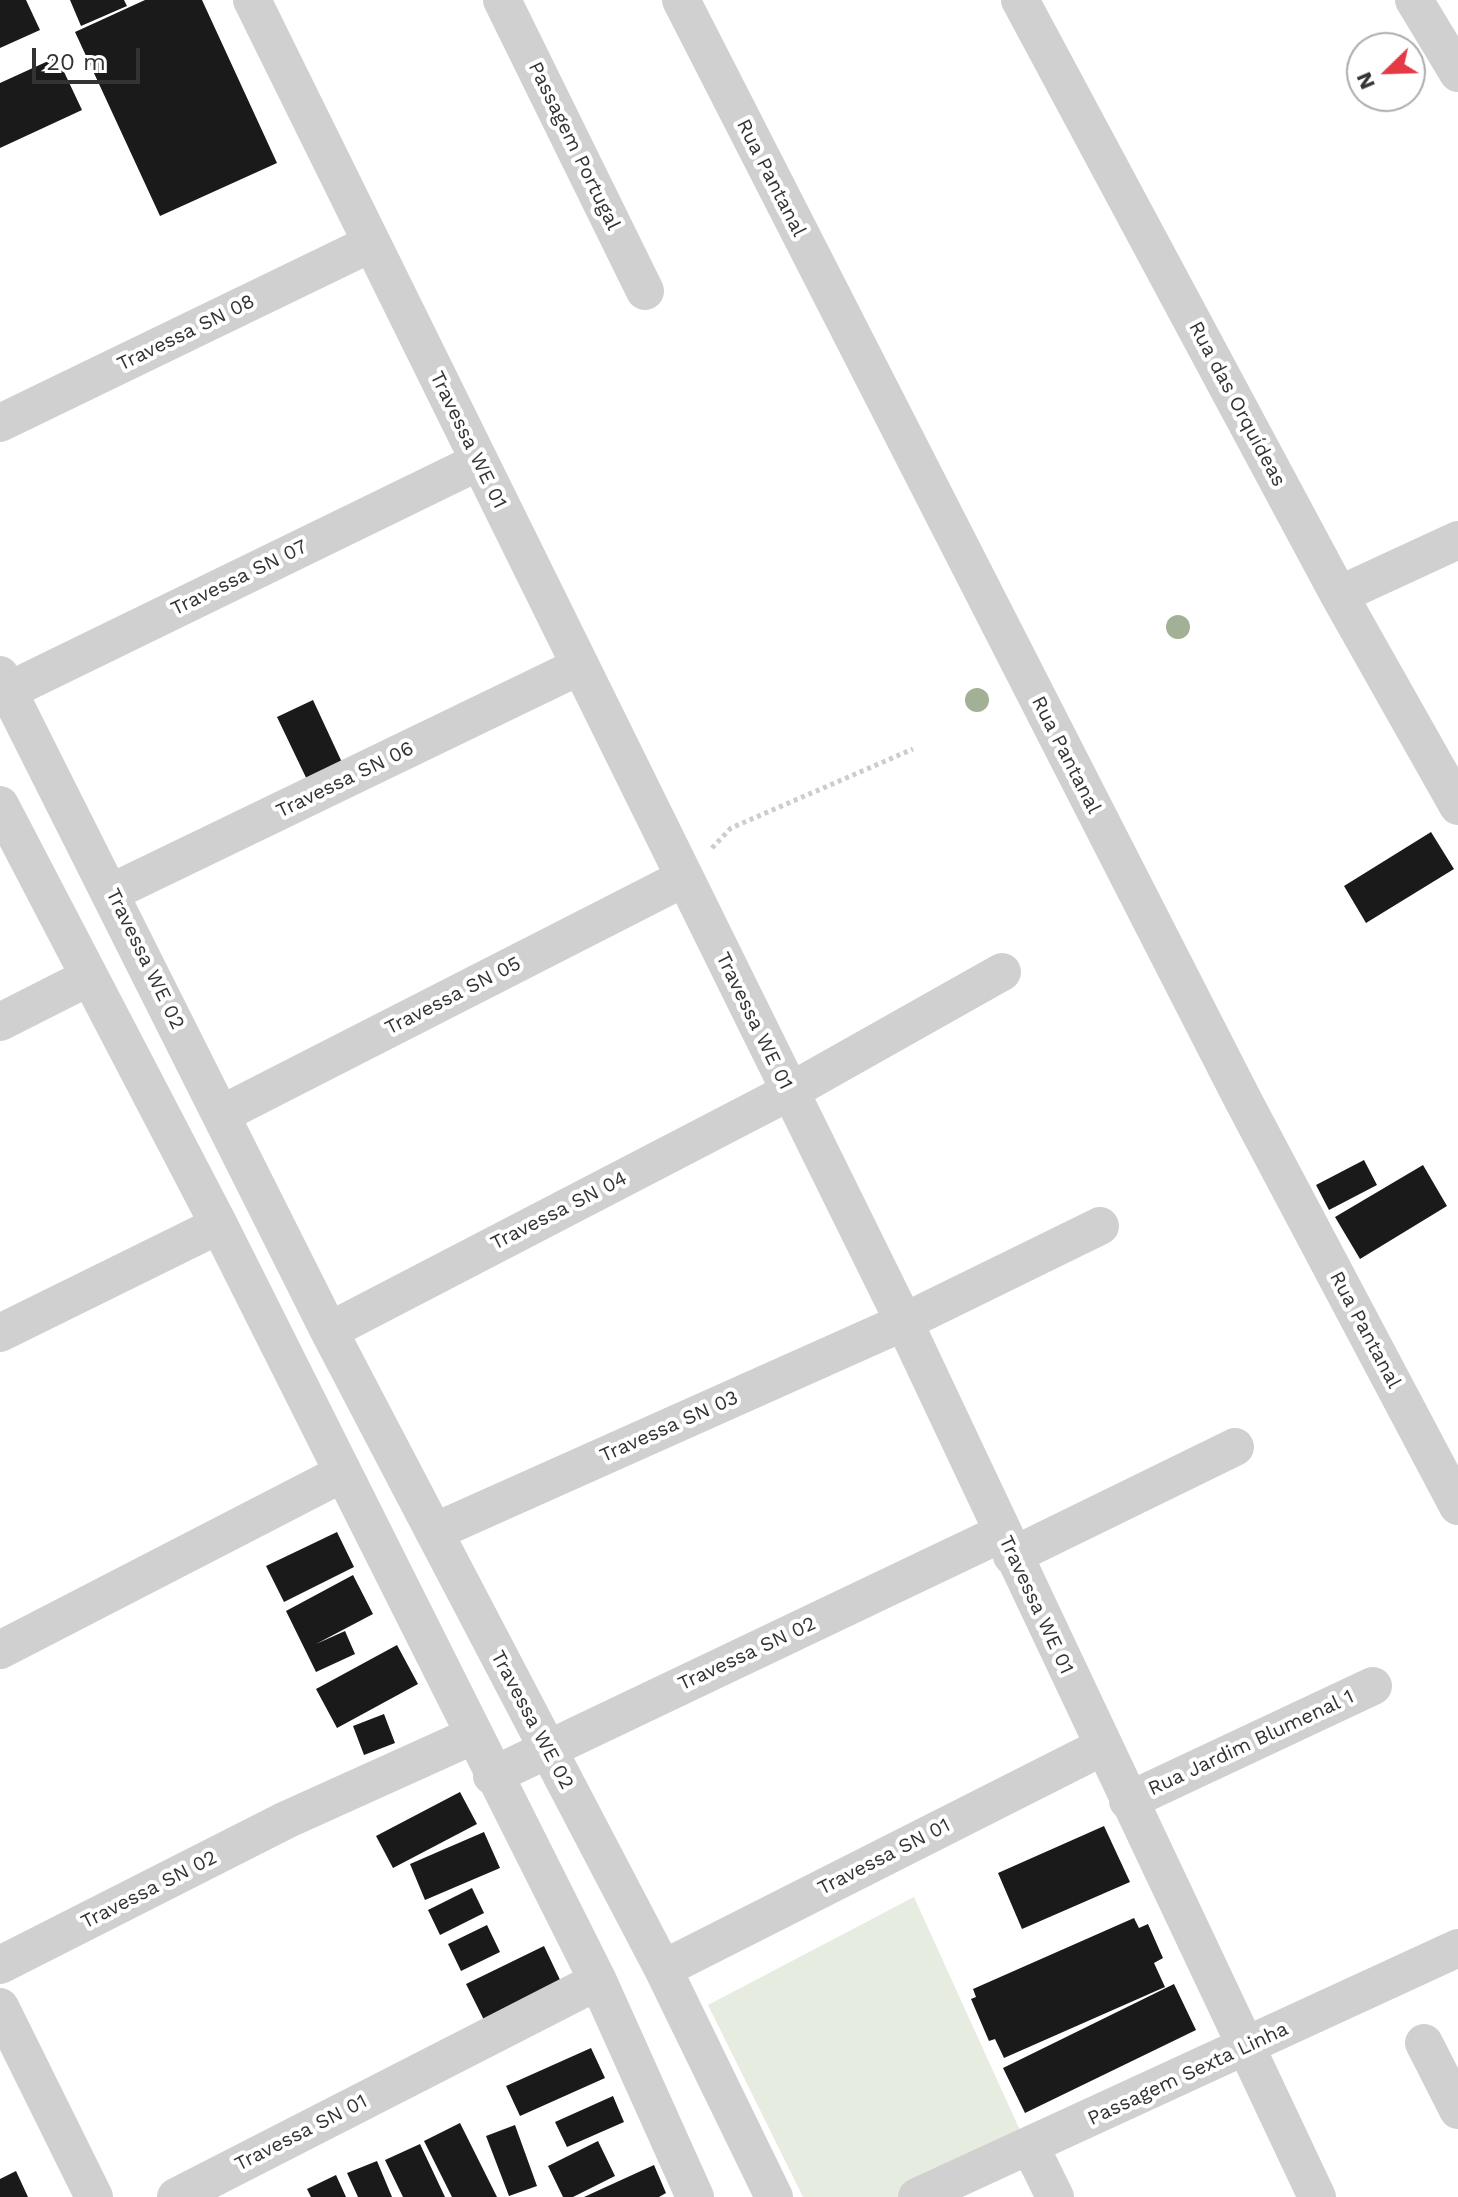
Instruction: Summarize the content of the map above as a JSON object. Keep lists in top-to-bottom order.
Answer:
{
  "streets": {
    "street": [
      "Passagem Portugal",
      "Rua Pantanal",
      "Travessa SN 08",
      "Rua das Orquídeas",
      "Travessa WE 01",
      "Travessa SN 07",
      "Travessa SN 06",
      "Travessa WE 02",
      "Travessa SN 05",
      "Travessa SN 04",
      "Travessa SN 03",
      "Travessa SN 02",
      "Rua Jardim Blumenal 1",
      "Travessa SN 01",
      "Passagem Sexta Linha"
    ]
  },
  "crossings": [
    ["Travessa SN 08", "Travessa WE 01"],
    ["Travessa WE 01", "Travessa SN 07"],
    ["Travessa WE 01", "Travessa SN 06"],
    ["Travessa WE 01", "Travessa SN 05"],
    ["Travessa WE 01", "Travessa SN 04"],
    ["Travessa WE 01", "Travessa SN 03"],
    ["Travessa WE 01", "Travessa SN 02"],
    ["Travessa WE 01", "Rua Jardim Blumenal 1"],
    ["Travessa WE 01", "Travessa SN 01"],
    ["Travessa WE 01", "Passagem Sexta Linha"],
    ["Travessa SN 07", "Travessa WE 02"],
    ["Travessa SN 06", "Travessa WE 02"],
    ["Travessa WE 02", "Travessa SN 05"],
    ["Travessa WE 02", "Travessa SN 04"],
    ["Travessa WE 02", "Travessa SN 03"],
    ["Travessa WE 02", "Travessa SN 02"],
    ["Travessa WE 02", "Travessa SN 01"]
  ],
  "scale_bar": "20 m",
  "north": "bottom left"
}
